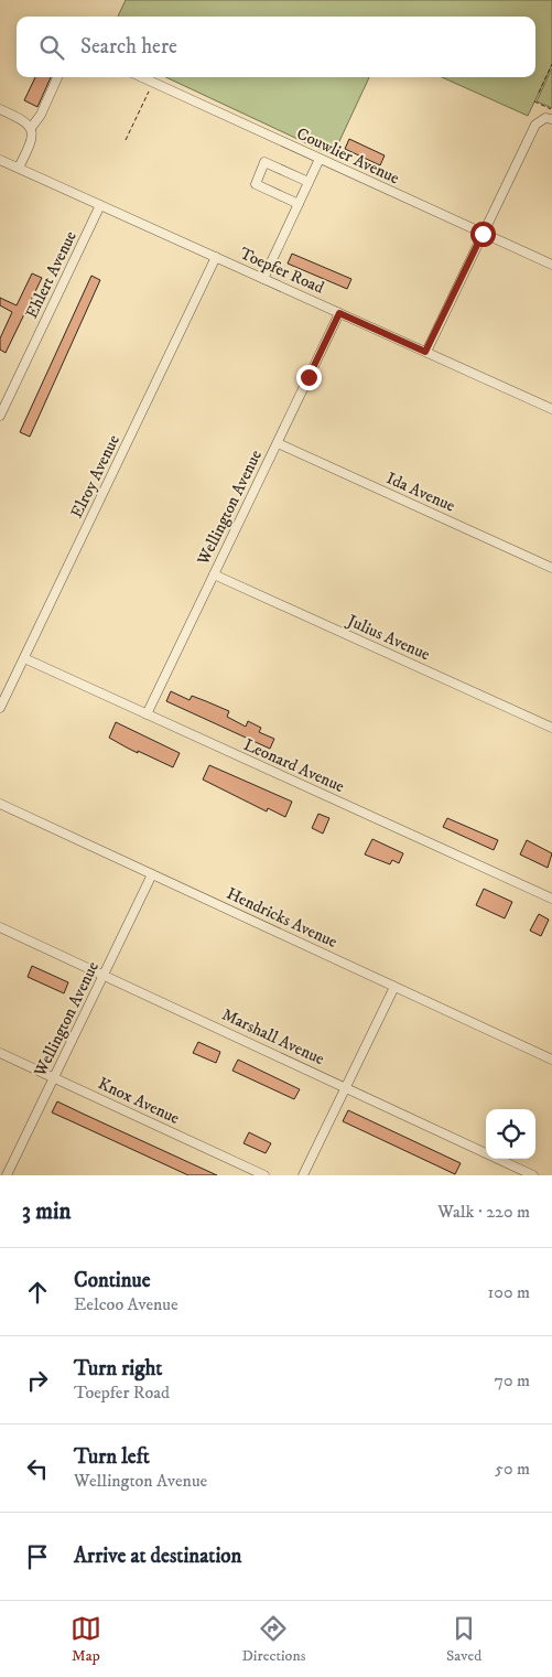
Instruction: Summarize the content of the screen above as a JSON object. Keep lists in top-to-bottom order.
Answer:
{
  "streets": {
    "street": [
      "Couwlier Avenue",
      "Toepfer Road",
      "Ehlert Avenue",
      "Elroy Avenue",
      "Ida Avenue",
      "Wellington Avenue",
      "Julius Avenue",
      "Leonard Avenue",
      "Hendricks Avenue",
      "Marshall Avenue",
      "Knox Avenue"
    ]
  },
  "crossings": [
    ["Toepfer Road", "Ehlert Avenue"],
    ["Toepfer Road", "Elroy Avenue"],
    ["Toepfer Road", "Wellington Avenue"],
    ["Elroy Avenue", "Leonard Avenue"],
    ["Ida Avenue", "Wellington Avenue"],
    ["Wellington Avenue", "Julius Avenue"],
    ["Wellington Avenue", "Leonard Avenue"],
    ["Wellington Avenue", "Hendricks Avenue"],
    ["Wellington Avenue", "Marshall Avenue"],
    ["Wellington Avenue", "Knox Avenue"]
  ],
  "page": {
    "search": "Search here",
    "heading": ["3 min", "Walk · 220 m"],
    "list": [
      ["Continue", "Eelcoo Avenue", "100 m"],
      ["Turn right", "Toepfer Road", "70 m"],
      ["Turn left", "Wellington Avenue", "50 m"],
      "Arrive at destination"
    ],
    "nav": ["Map", "Directions", "Saved"]
  }
}
